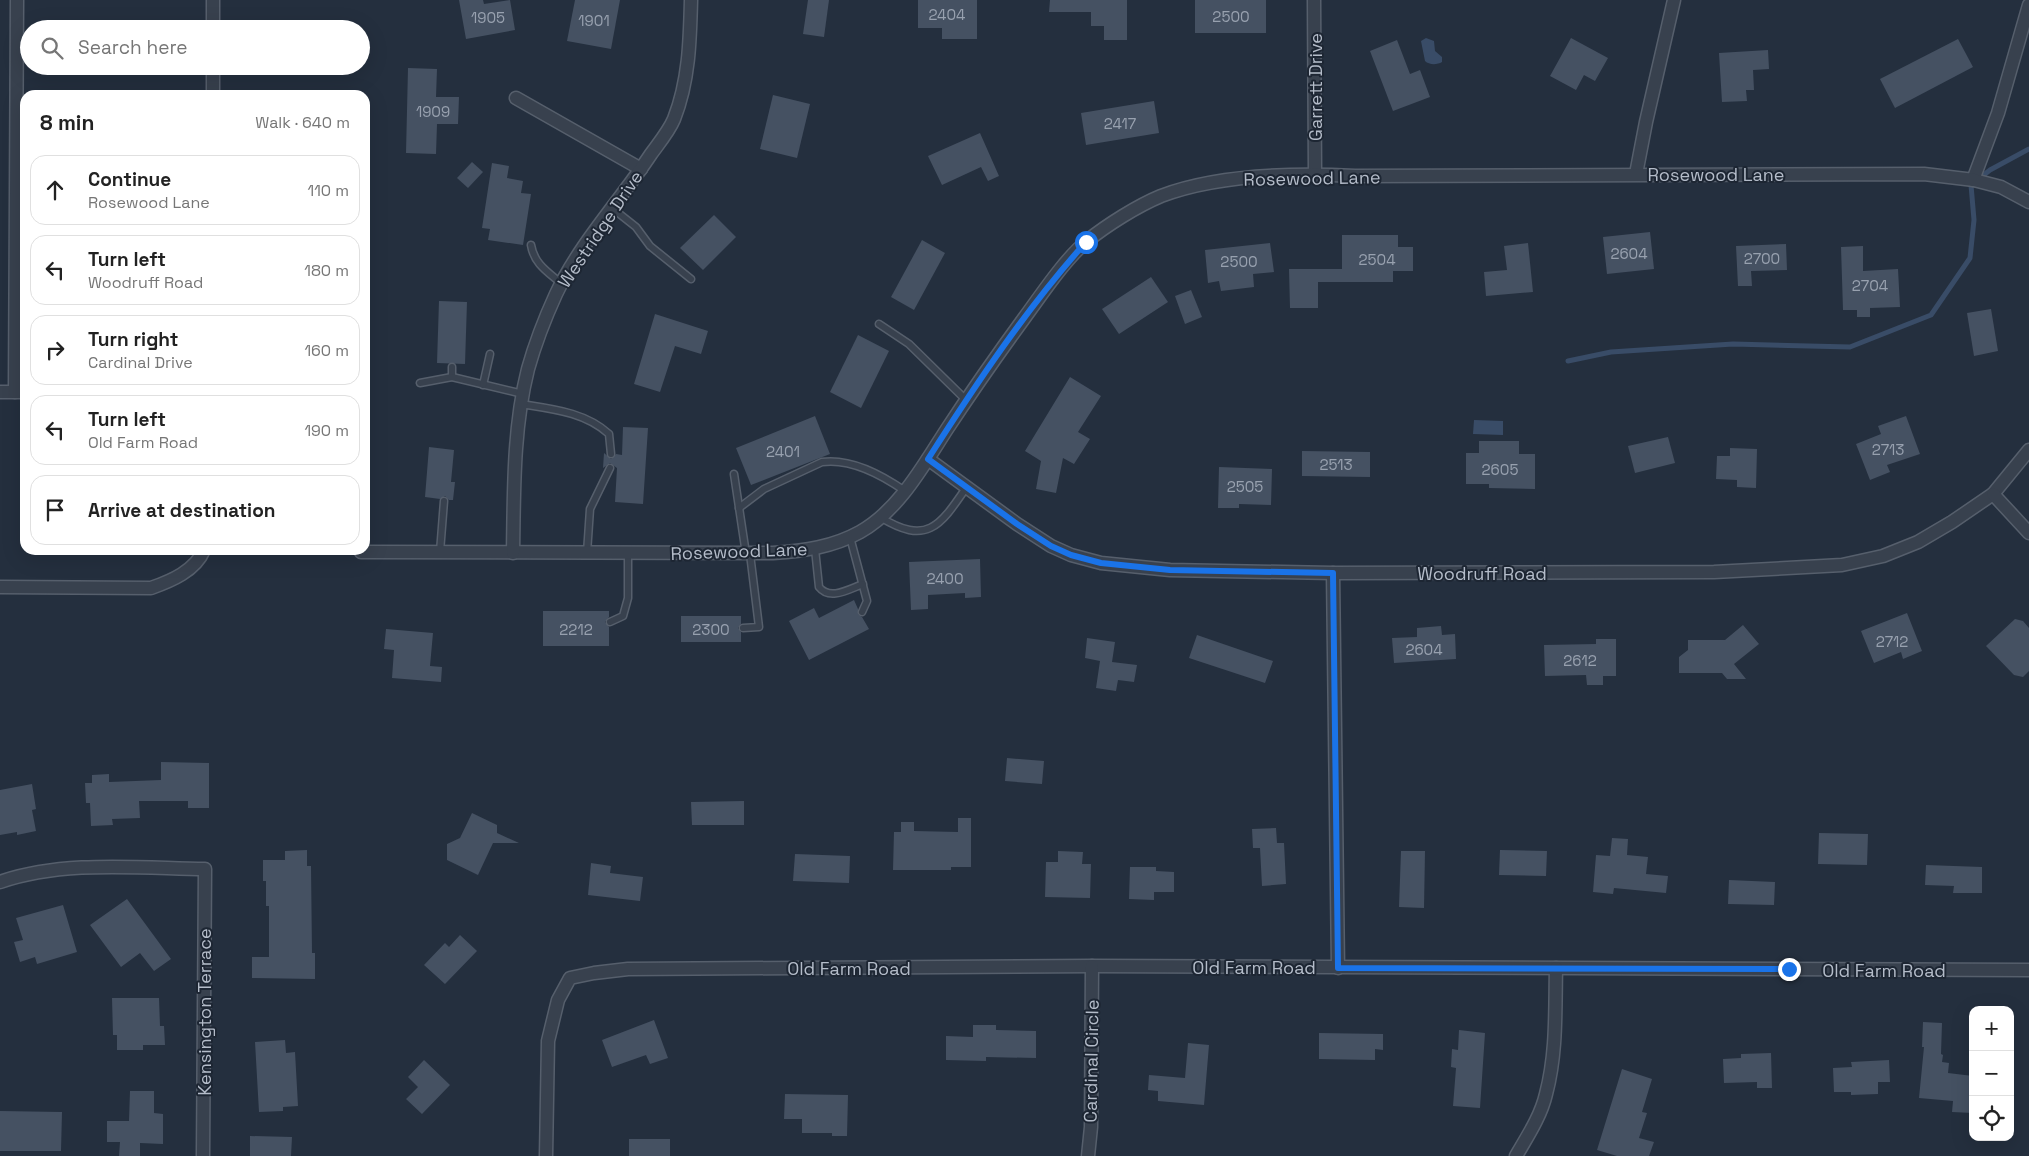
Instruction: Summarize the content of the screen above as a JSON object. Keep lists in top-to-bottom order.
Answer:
{
  "streets": {
    "street": [
      "Garrett Drive",
      "Rosewood Lane",
      "Westridge Drive",
      "Woodruff Road",
      "Old Farm Road",
      "Kensington Terrace",
      "Cardinal Circle"
    ]
  },
  "crossings": [
    ["Garrett Drive", "Rosewood Lane"],
    ["Rosewood Lane", "Westridge Drive"],
    ["Rosewood Lane", "Woodruff Road"],
    ["Old Farm Road", "Cardinal Circle"]
  ],
  "house_numbers": [
    "2404",
    "2500",
    "1905",
    "1901",
    "1909",
    "2417",
    "2604",
    "2700",
    "2504",
    "2500",
    "2704",
    "2713",
    "2401",
    "2513",
    "2605",
    "2505",
    "2400",
    "2212",
    "2300",
    "2712",
    "2604",
    "2612"
  ],
  "page": {
    "search": "Search here",
    "heading": ["8 min", "Walk · 640 m"],
    "list": [
      ["Continue", "Rosewood Lane", "110 m"],
      ["Turn left", "Woodruff Road", "180 m"],
      ["Turn right", "Cardinal Drive", "160 m"],
      ["Turn left", "Old Farm Road", "190 m"],
      "Arrive at destination"
    ],
    "map_buttons": ["+", "−"]
  }
}
